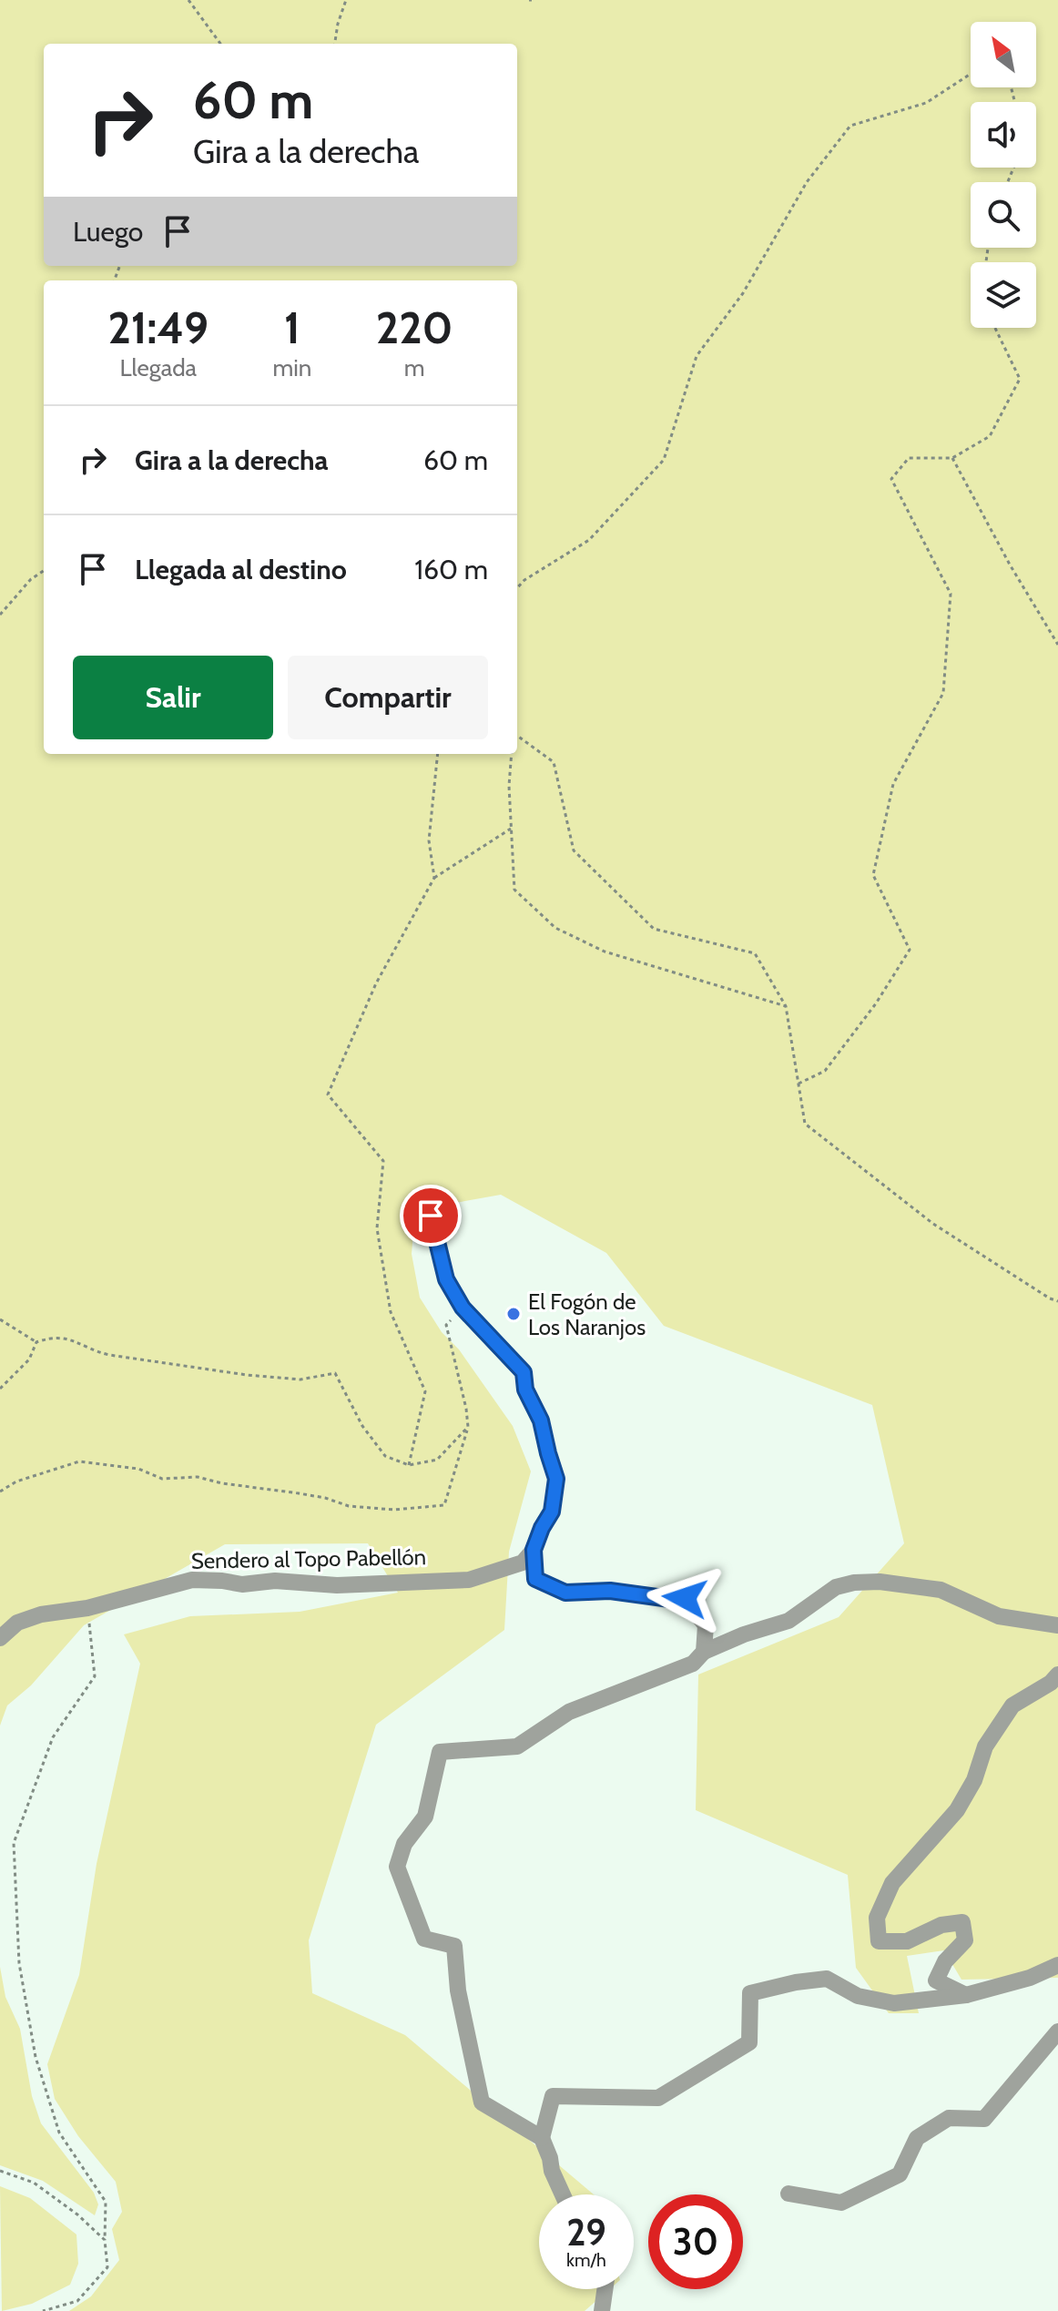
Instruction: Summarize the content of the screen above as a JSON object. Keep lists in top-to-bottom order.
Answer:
{
  "streets": {
    "street": ["Sendero al Topo Pabellón"]
  },
  "places": ["El Fogón de Los Naranjos"],
  "north": "top left",
  "page": {
    "turn": ["60 m", "Gira a la derecha"],
    "then": "Luego",
    "eta": [
      "21:49",
      "Llegada",
      "1",
      "min",
      "220",
      "m"
    ],
    "list": [
      {
        "name": "Gira a la derecha",
        "value": "60 m"
      },
      {
        "name": "Llegada al destino",
        "value": "160 m"
      }
    ],
    "buttons": ["Salir", "Compartir"],
    "speed": "29 km/h",
    "limit": "30"
  }
}
